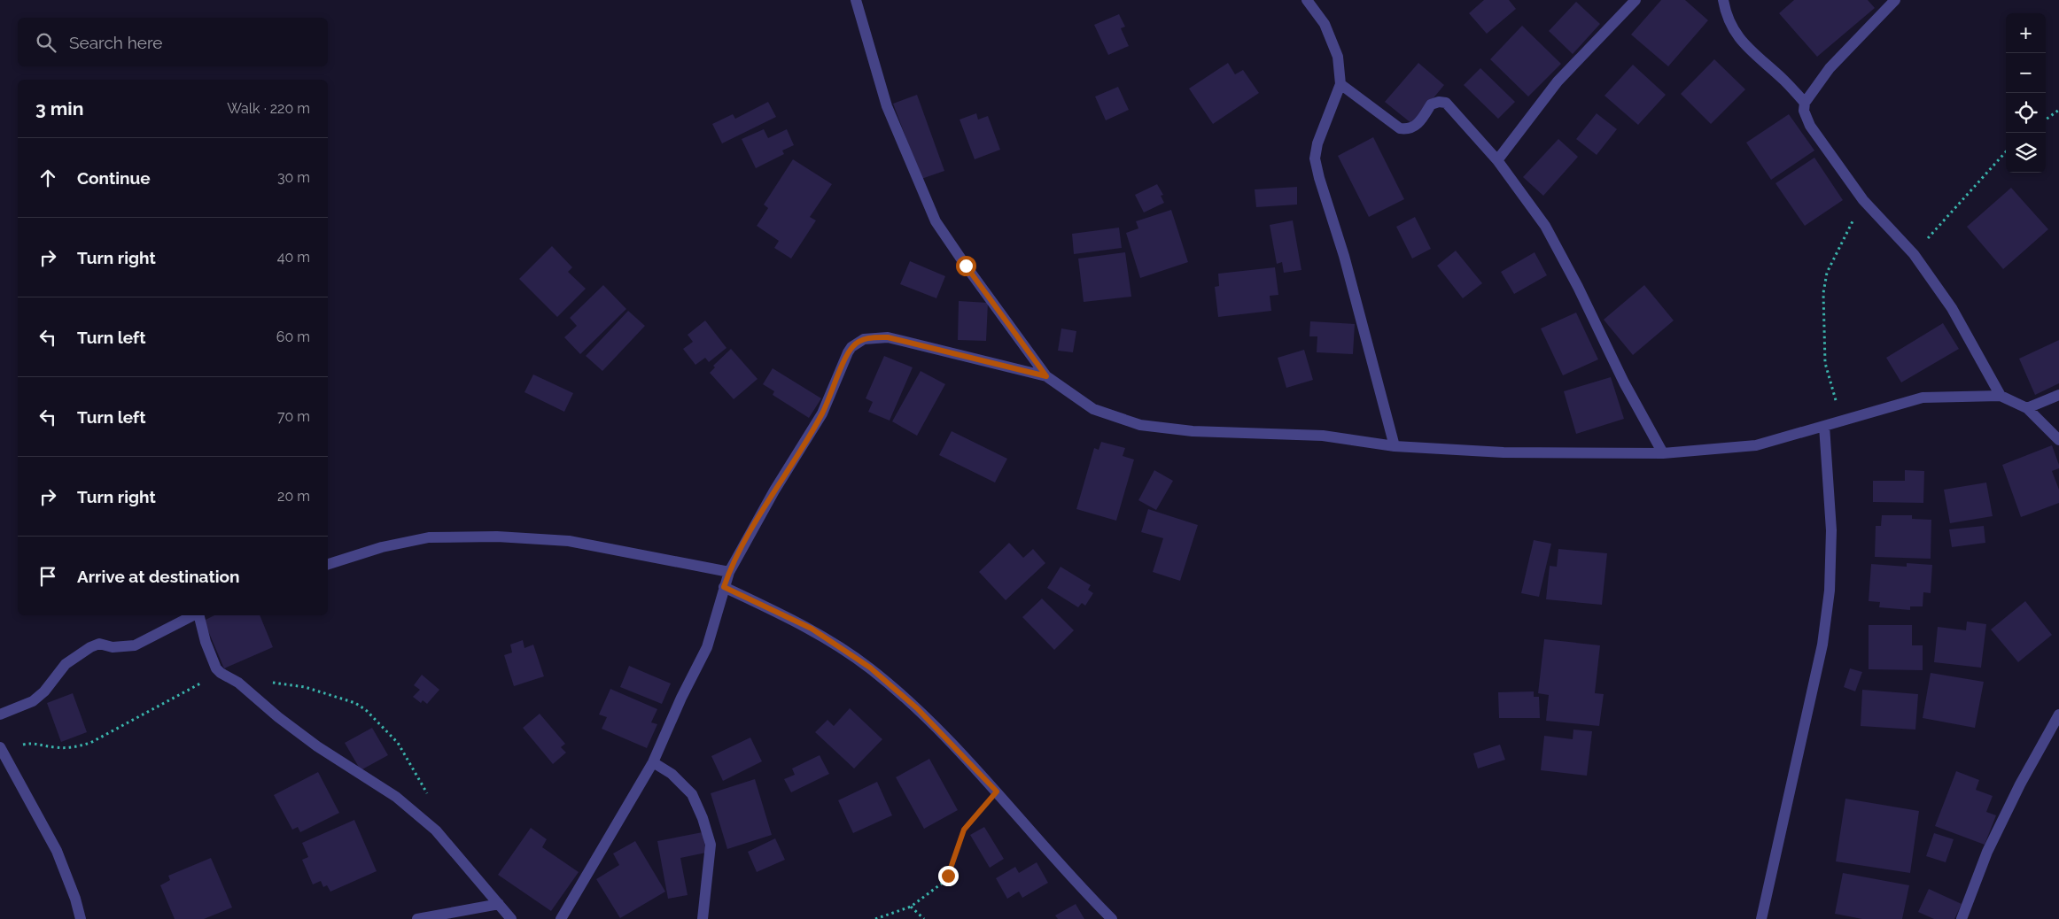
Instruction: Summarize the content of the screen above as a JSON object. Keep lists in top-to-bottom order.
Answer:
{
  "page": {
    "map_buttons": ["+", "−"],
    "search": "Search here",
    "heading": ["3 min", "Walk · 220 m"],
    "list": [
      ["Continue", "30 m"],
      ["Turn right", "40 m"],
      ["Turn left", "60 m"],
      ["Turn left", "70 m"],
      ["Turn right", "20 m"],
      "Arrive at destination"
    ]
  }
}
